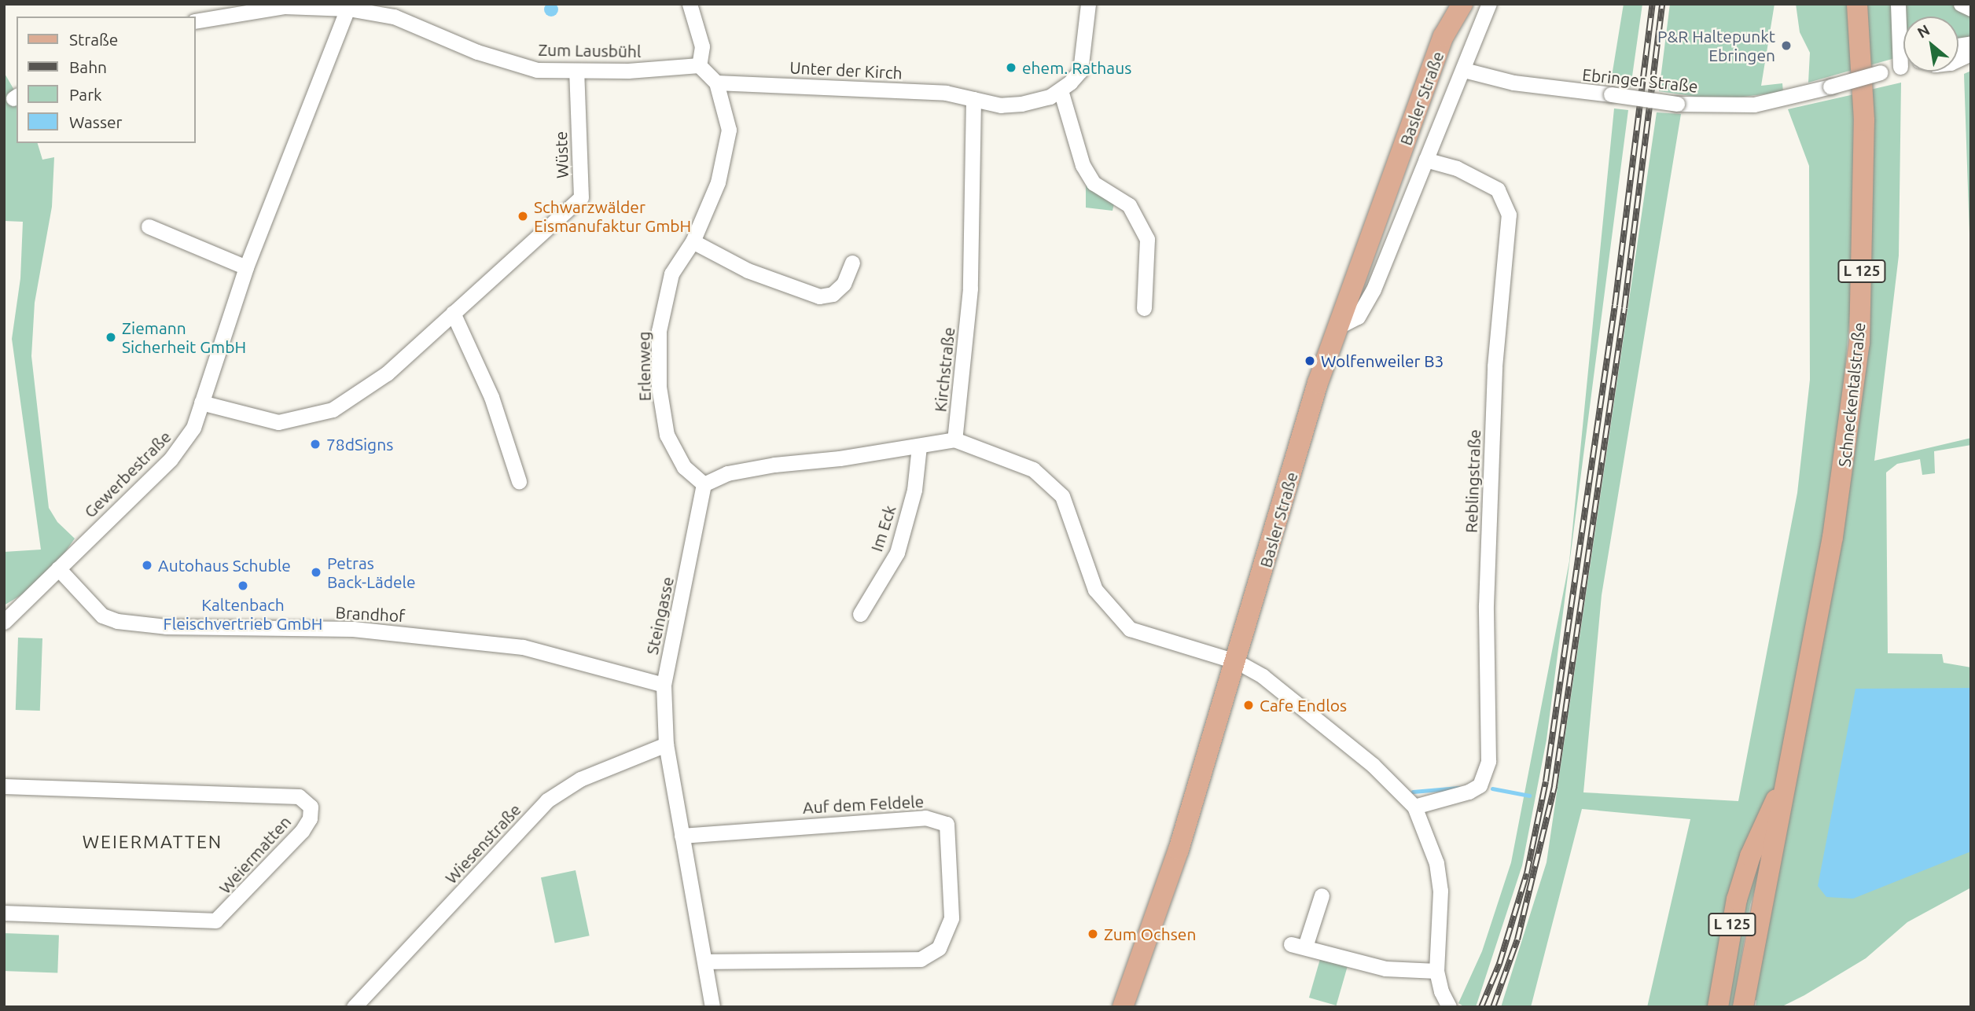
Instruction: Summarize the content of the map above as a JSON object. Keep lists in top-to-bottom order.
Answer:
{
  "streets": {
    "main road": ["Basler Straße", "L 125", "Schneckentalstraße"],
    "street": [
      "Zum Lausbühl",
      "Unter der Kirch",
      "Ebringer Straße",
      "Wüste",
      "Erlenweg",
      "Kirchstraße",
      "Gewerbestraße",
      "Reblingstraße",
      "Im Eck",
      "Brandhof",
      "Steingasse",
      "Auf dem Feldele",
      "Wiesenstraße",
      "Weiermatten"
    ]
  },
  "crossings": [
    ["Zum Lausbühl", "Wüste"],
    ["Zum Lausbühl", "Gewerbestraße"],
    ["Unter der Kirch", "Erlenweg"],
    ["Unter der Kirch", "Kirchstraße"],
    ["Wüste", "Gewerbestraße"],
    ["Erlenweg", "Steingasse"],
    ["Gewerbestraße", "Brandhof"],
    ["Brandhof", "Steingasse"],
    ["Steingasse", "Auf dem Feldele"],
    ["Steingasse", "Wiesenstraße"]
  ],
  "districts": ["WEIERMATTEN"],
  "places": [
    "P&R Haltepunkt Ebringen",
    "ehem. Rathaus",
    "Schwarzwälder Eismanufaktur GmbH",
    "Ziemann Sicherheit GmbH",
    "Wolfenweiler B3",
    "78dSigns",
    "Autohaus Schuble",
    "Petras Back-Lädele",
    "Kaltenbach Fleischvertrieb GmbH",
    "Cafe Endlos",
    "Zum Ochsen"
  ],
  "legend": [
    "Straße",
    "Bahn",
    "Park",
    "Wasser"
  ],
  "north": "top left"
}
